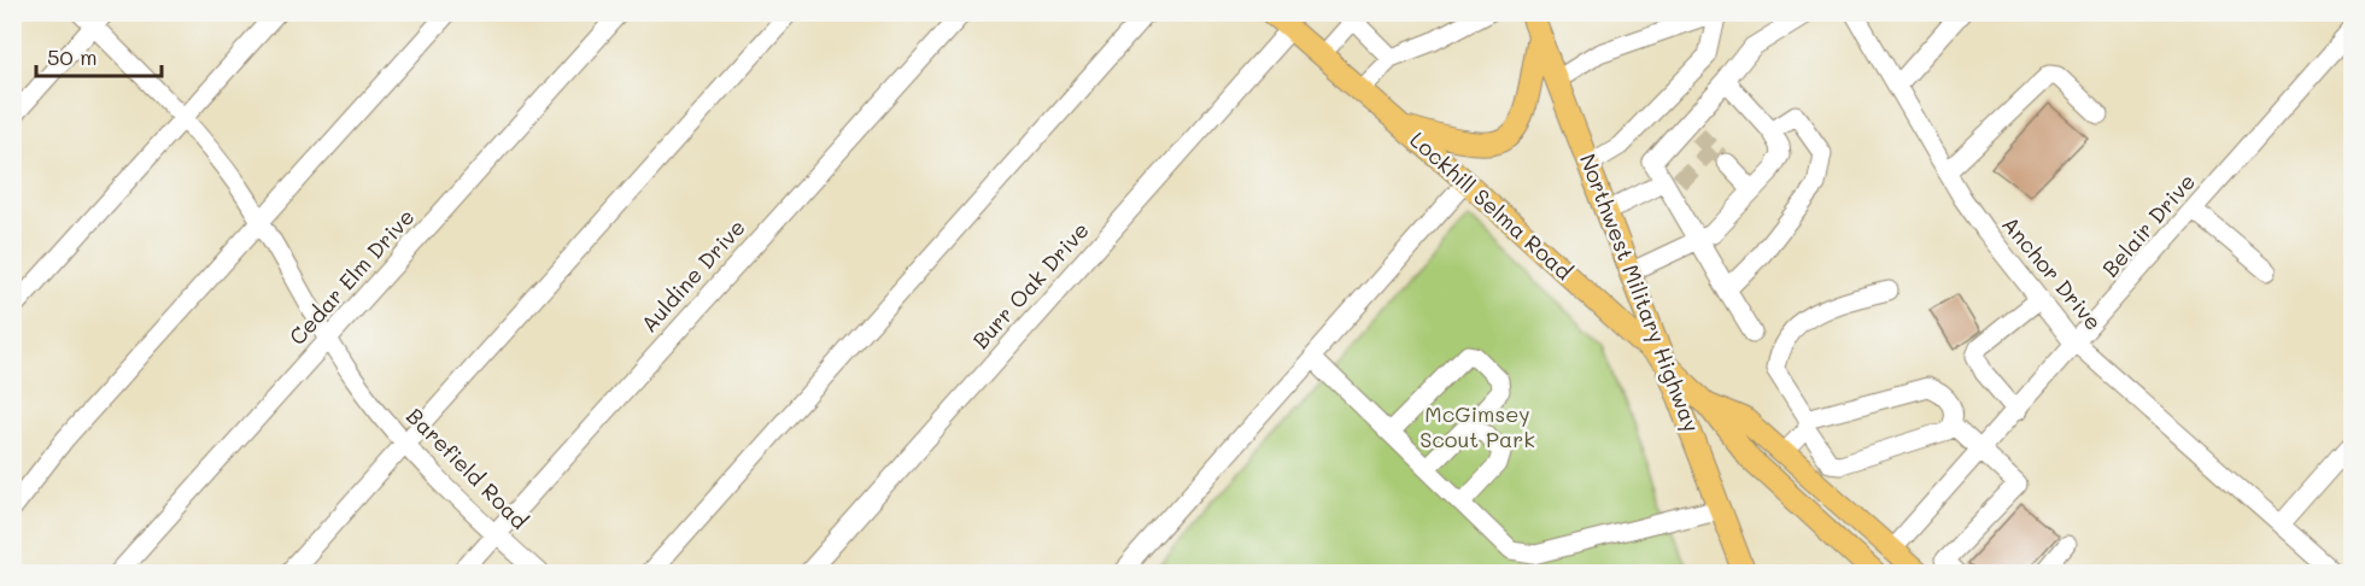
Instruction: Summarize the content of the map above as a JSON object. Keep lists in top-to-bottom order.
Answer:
{
  "streets": {
    "main road": ["Lockhill Selma Road", "Northwest Military Highway"],
    "street": [
      "Belair Drive",
      "Anchor Drive",
      "Auldine Drive",
      "Cedar Elm Drive",
      "Burr Oak Drive",
      "Barefield Road"
    ]
  },
  "crossings": [
    ["Lockhill Selma Road", "Belair Drive"],
    ["Lockhill Selma Road", "Burr Oak Drive"],
    ["Lockhill Selma Road", "Northwest Military Highway"],
    ["Belair Drive", "Anchor Drive"],
    ["Auldine Drive", "Barefield Road"],
    ["Cedar Elm Drive", "Barefield Road"]
  ],
  "parks": ["McGimsey Scout Park"],
  "scale_bar": "50 m"
}
